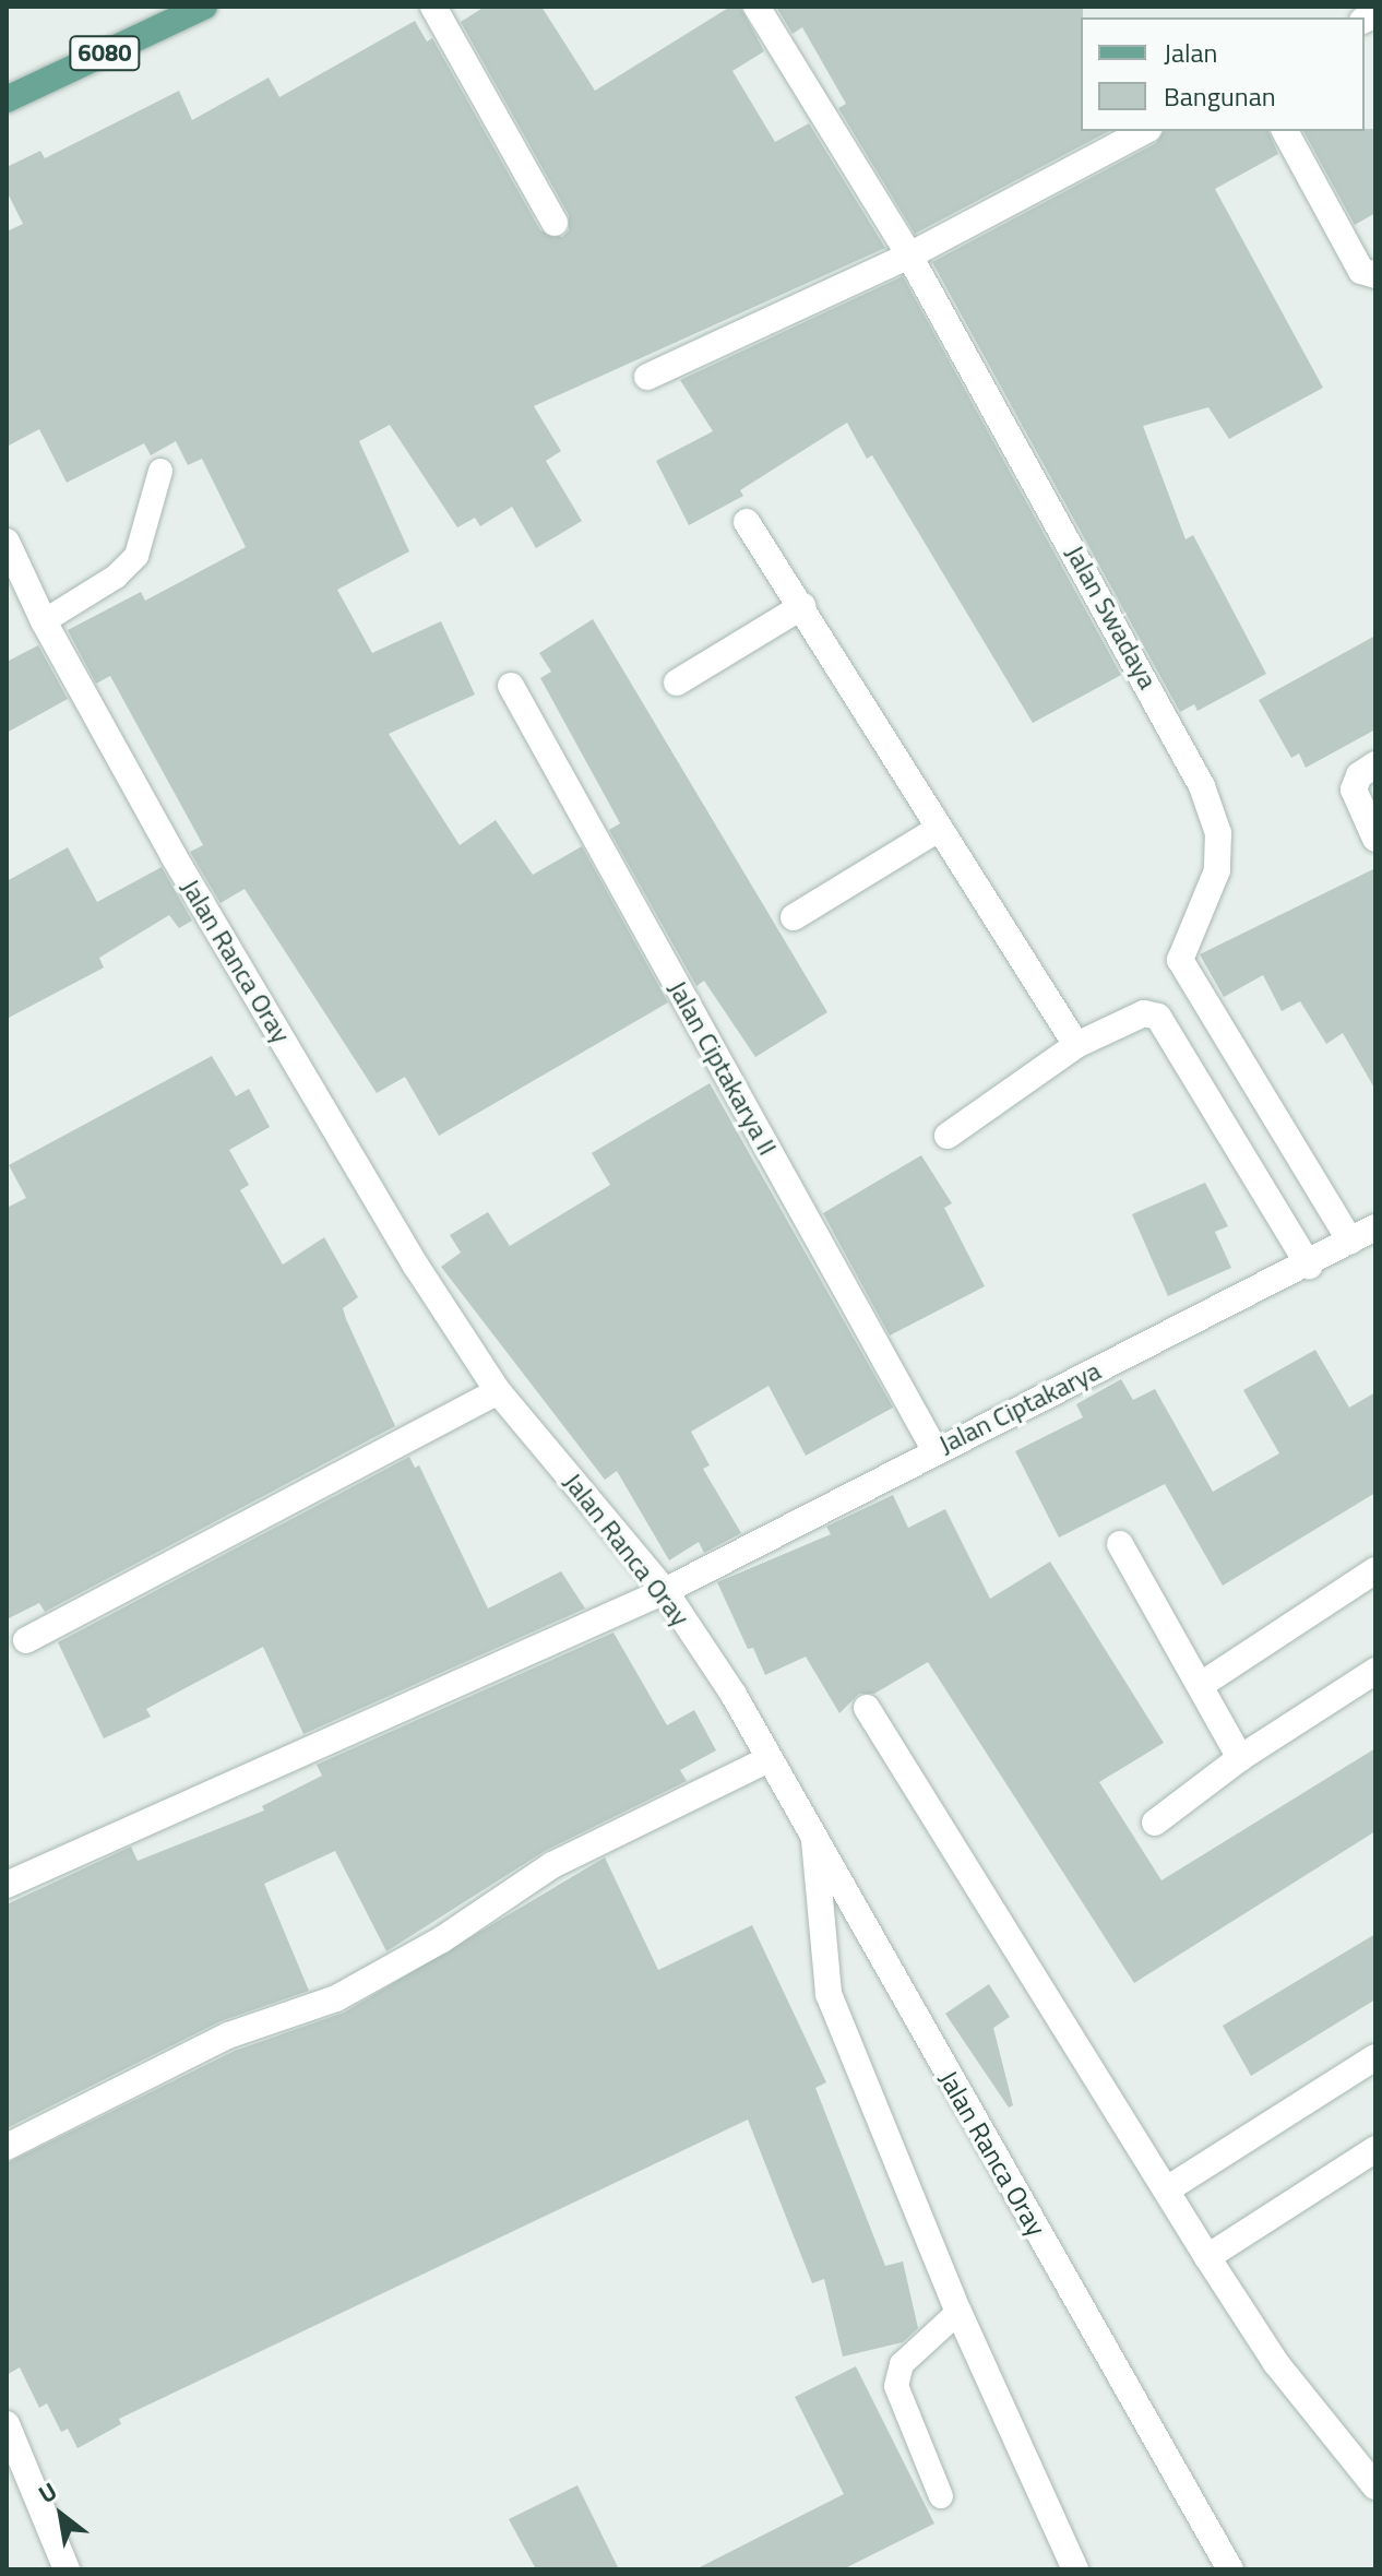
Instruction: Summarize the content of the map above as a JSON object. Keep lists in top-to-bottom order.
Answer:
{
  "streets": {
    "main road": ["6080"],
    "street": [
      "Jalan Swadaya",
      "Jalan Ranca Oray",
      "Jalan Ciptakarya II",
      "Jalan Ciptakarya"
    ]
  },
  "crossings": [
    ["Jalan Swadaya", "Jalan Ciptakarya"],
    ["Jalan Ranca Oray", "Jalan Ciptakarya"],
    ["Jalan Ciptakarya II", "Jalan Ciptakarya"]
  ],
  "legend": ["Jalan", "Bangunan"],
  "north": "top left"
}
